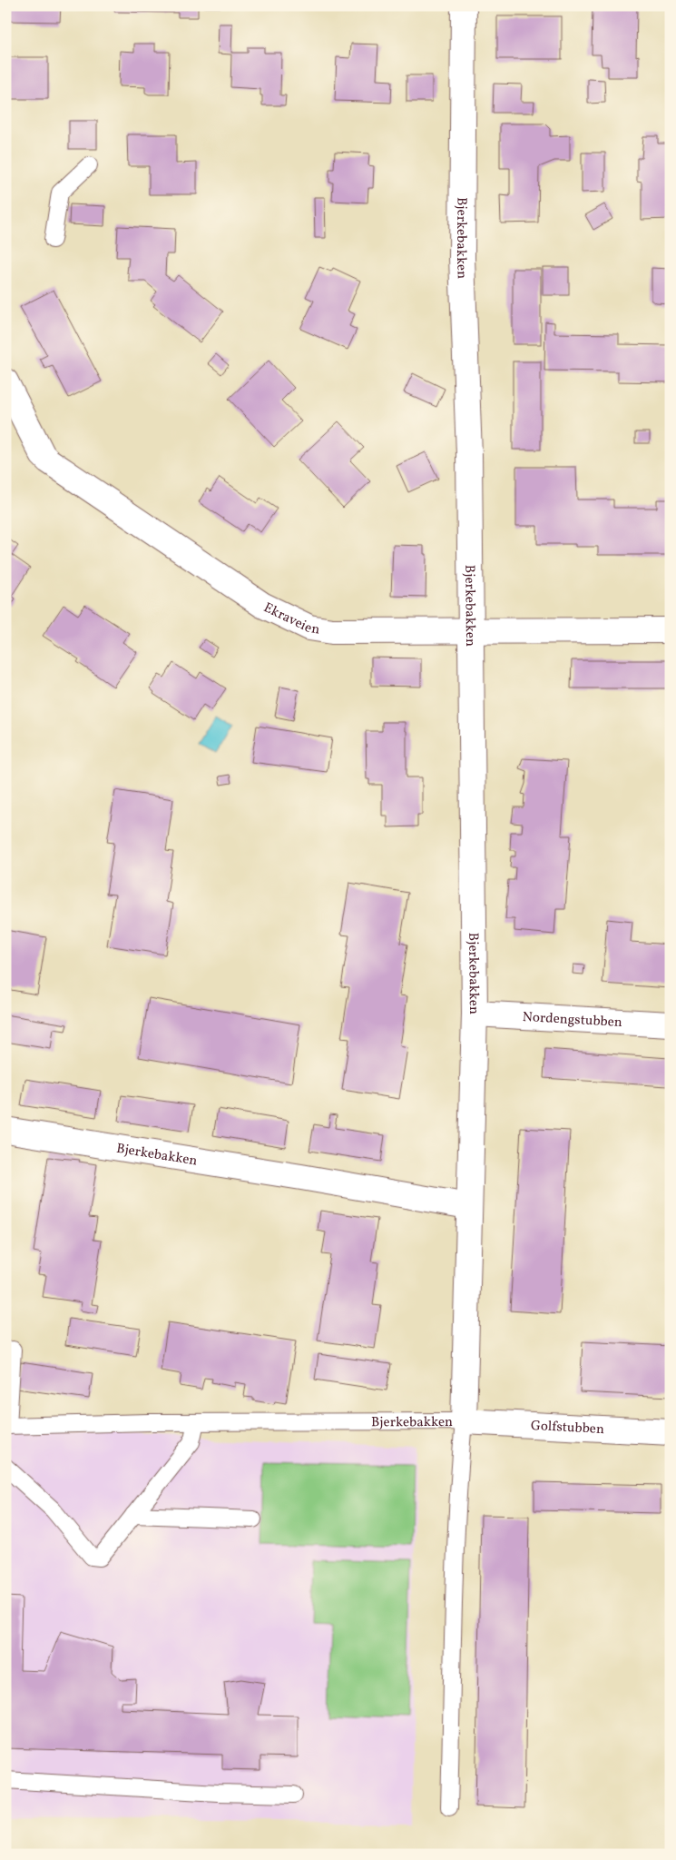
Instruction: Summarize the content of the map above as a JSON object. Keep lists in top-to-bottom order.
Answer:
{
  "streets": {
    "street": [
      "Bjerkebakken",
      "Ekraveien",
      "Nordengstubben",
      "Golfstubben"
    ]
  },
  "crossings": [
    ["Bjerkebakken", "Ekraveien"],
    ["Bjerkebakken", "Nordengstubben"],
    ["Bjerkebakken", "Golfstubben"]
  ]
}
